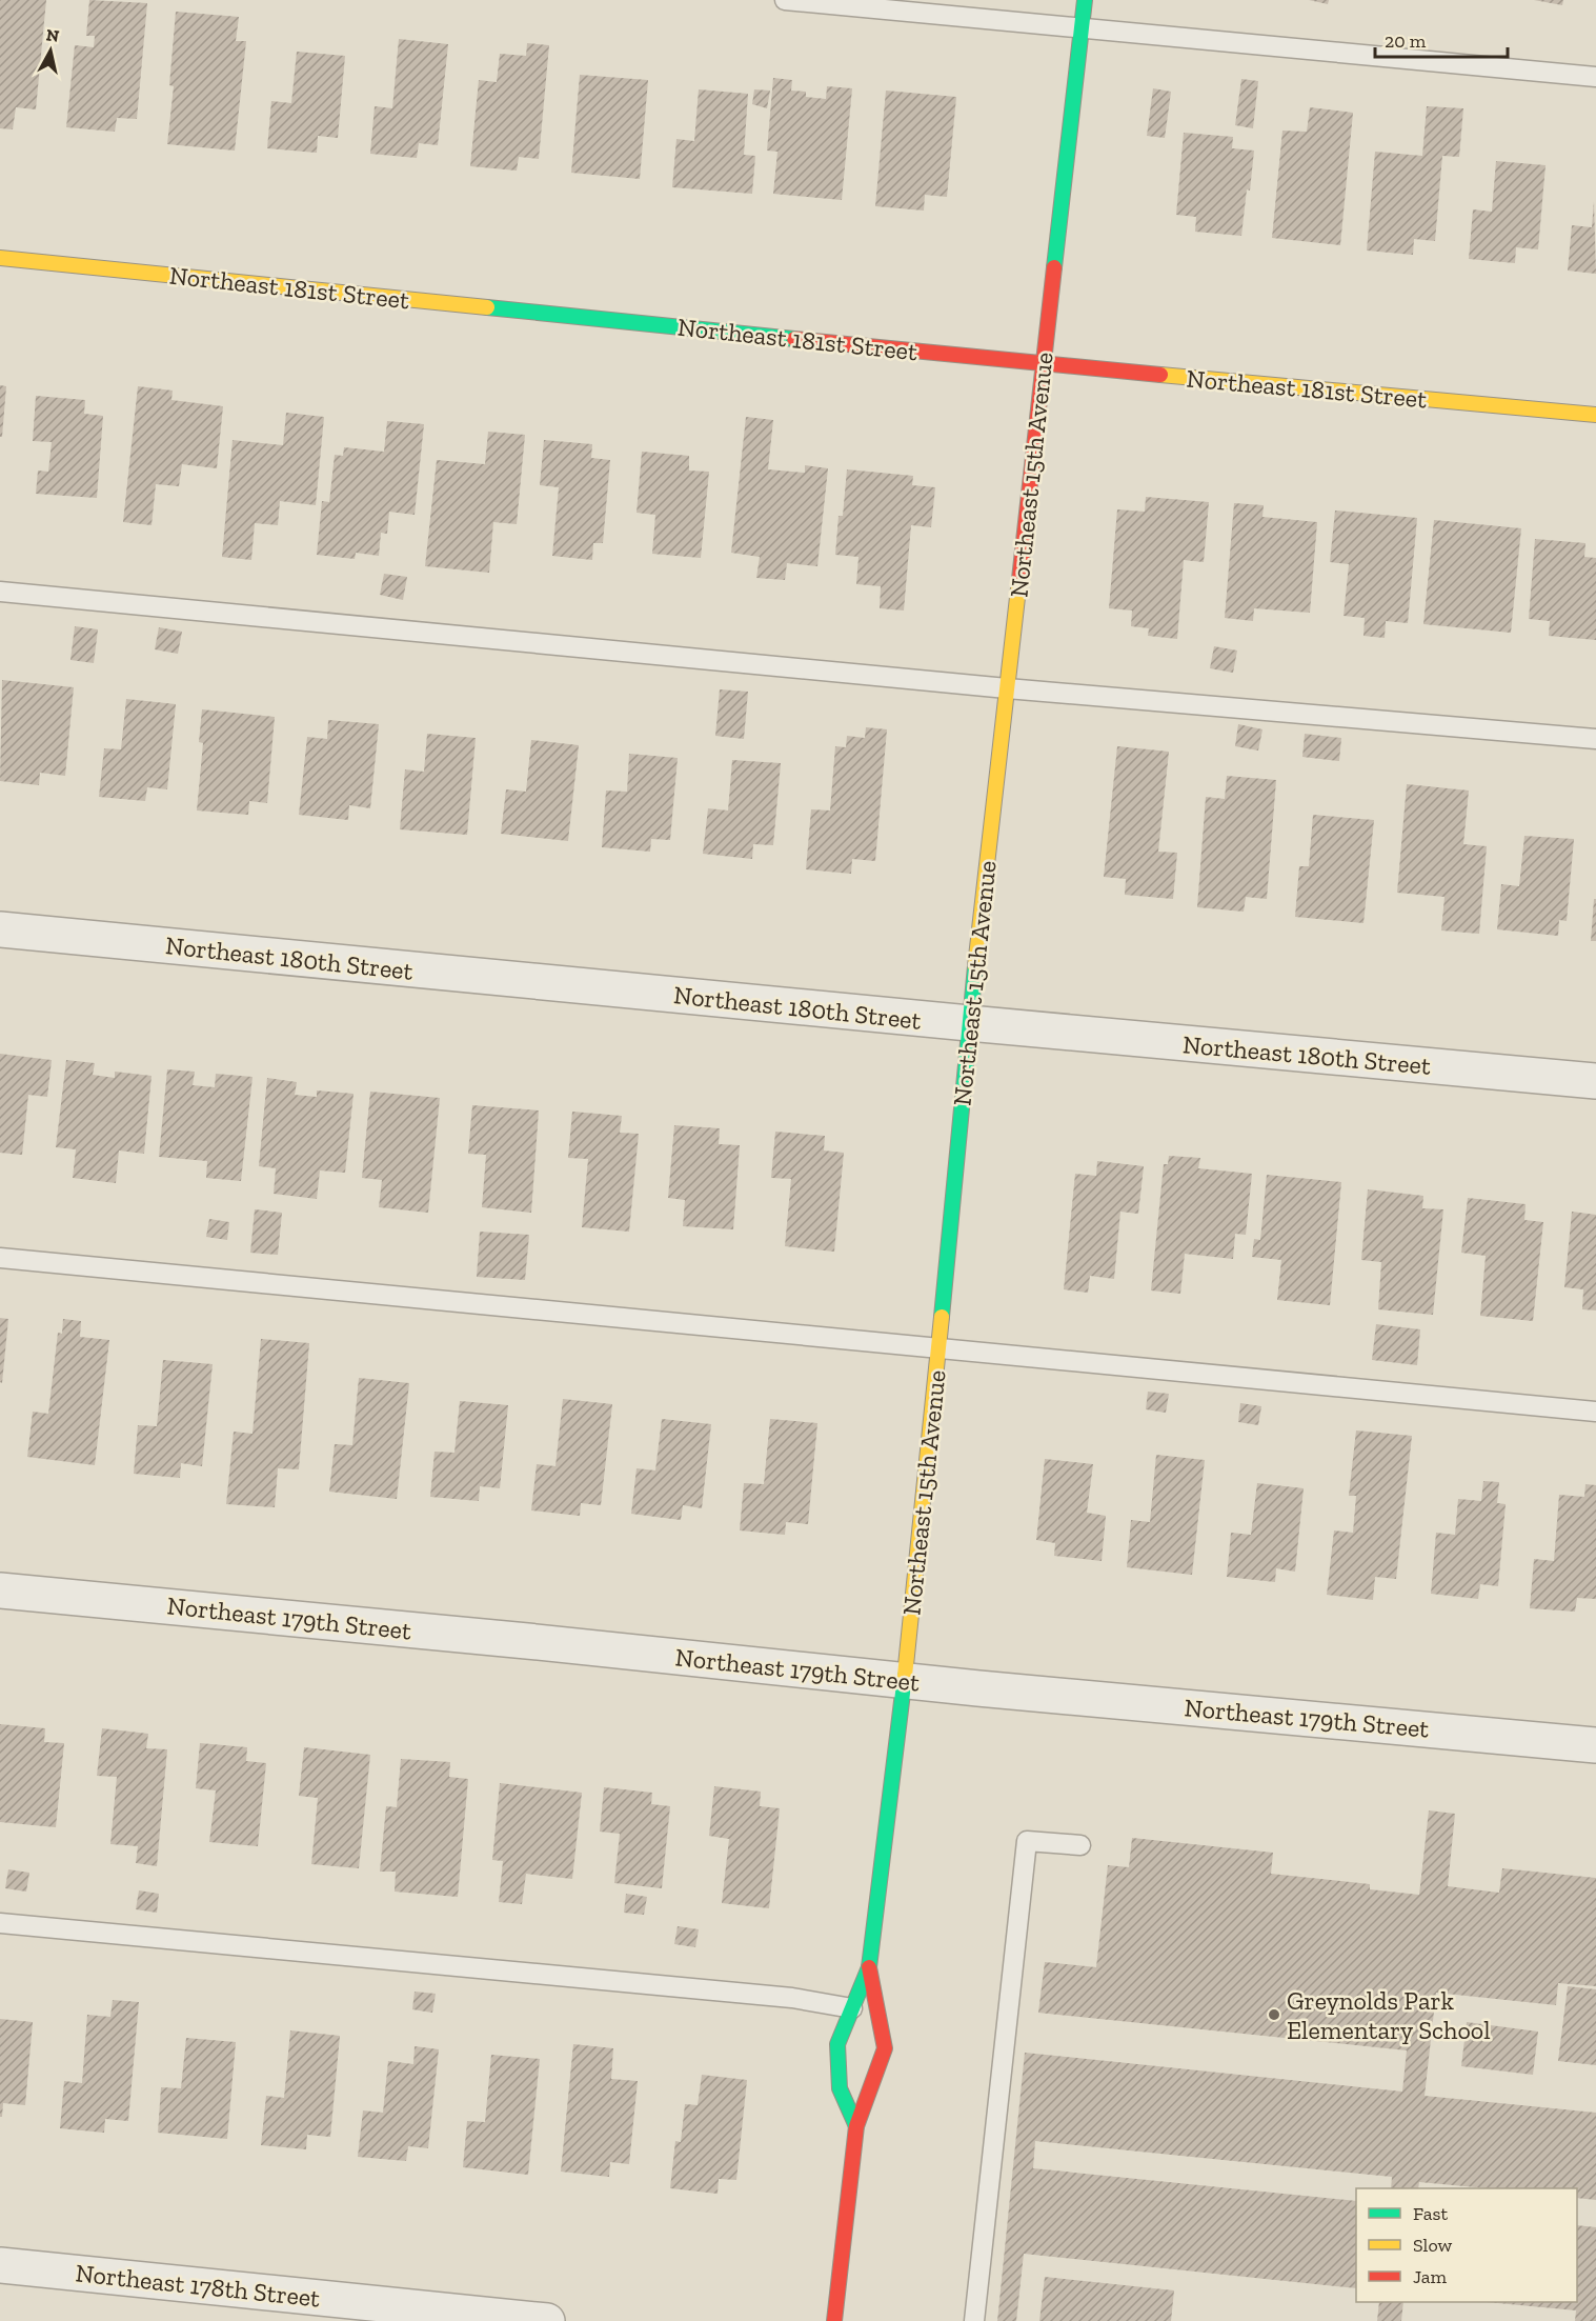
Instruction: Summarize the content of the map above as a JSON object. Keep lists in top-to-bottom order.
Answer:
{
  "streets": {
    "street": [
      "Northeast 181st Street",
      "Northeast 15th Avenue",
      "Northeast 180th Street",
      "Northeast 179th Street",
      "Northeast 178th Street"
    ]
  },
  "crossings": [
    ["Northeast 181st Street", "Northeast 15th Avenue"],
    ["Northeast 15th Avenue", "Northeast 180th Street"],
    ["Northeast 15th Avenue", "Northeast 179th Street"]
  ],
  "places": ["Greynolds Park Elementary School"],
  "legend": ["Fast", "Slow", "Jam"],
  "scale_bar": "20 m",
  "north": "top"
}
